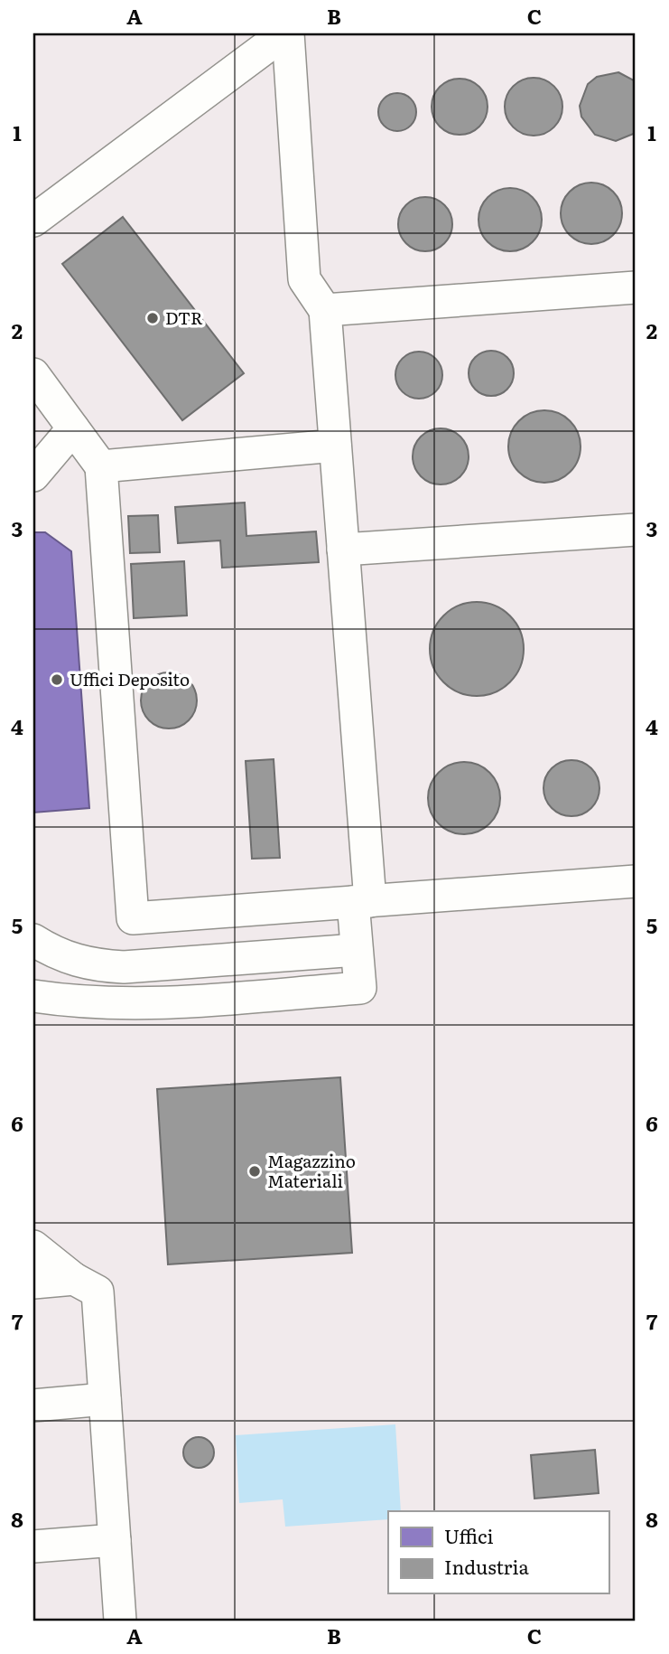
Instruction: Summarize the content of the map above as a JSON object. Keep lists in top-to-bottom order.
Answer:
{
  "places": ["DTR", "Uffici Deposito", "Magazzino Materiali"],
  "legend": ["Uffici", "Industria"],
  "grid": {
    "columns": ["A", "B", "C"],
    "rows": [
      "1",
      "2",
      "3",
      "4",
      "5",
      "6",
      "7",
      "8"
    ]
  }
}
